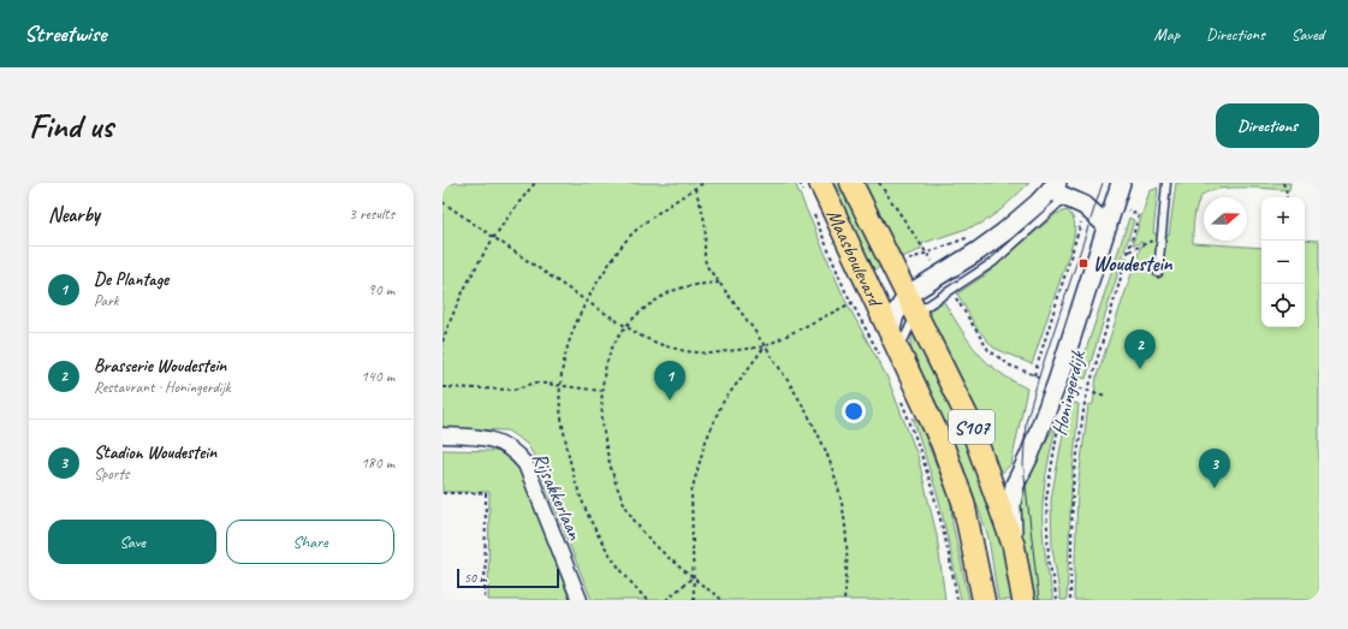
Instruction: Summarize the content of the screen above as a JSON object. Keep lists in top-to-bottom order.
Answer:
{
  "streets": {
    "main road": ["Maasboulevard", "S107"],
    "street": ["Honingerdijk", "Rijsakkerlaan"]
  },
  "crossings": [
    ["Maasboulevard", "S107"],
    ["Honingerdijk", "S107"]
  ],
  "places": {
    "transit": ["Woudestein"]
  },
  "scale_bar": "50 m",
  "north": "right",
  "page": {
    "header": "Streetwise",
    "nav": ["Map", "Directions", "Saved"],
    "buttons": [
      "Directions",
      ["Save", "Share"]
    ],
    "title": "Find us",
    "heading": ["Nearby", "3 results"],
    "map_buttons": ["+", "−"],
    "list": [
      {
        "mark": "1",
        "name": "De Plantage",
        "note": "Park",
        "value": "90 m"
      },
      {
        "mark": "2",
        "name": "Brasserie Woudestein",
        "note": "Restaurant · Honingerdijk",
        "value": "140 m"
      },
      {
        "mark": "3",
        "name": "Stadion Woudestein",
        "note": "Sports",
        "value": "180 m"
      }
    ],
    "pins": ["2", "1", "3"],
    "scale": "50 m"
  }
}
